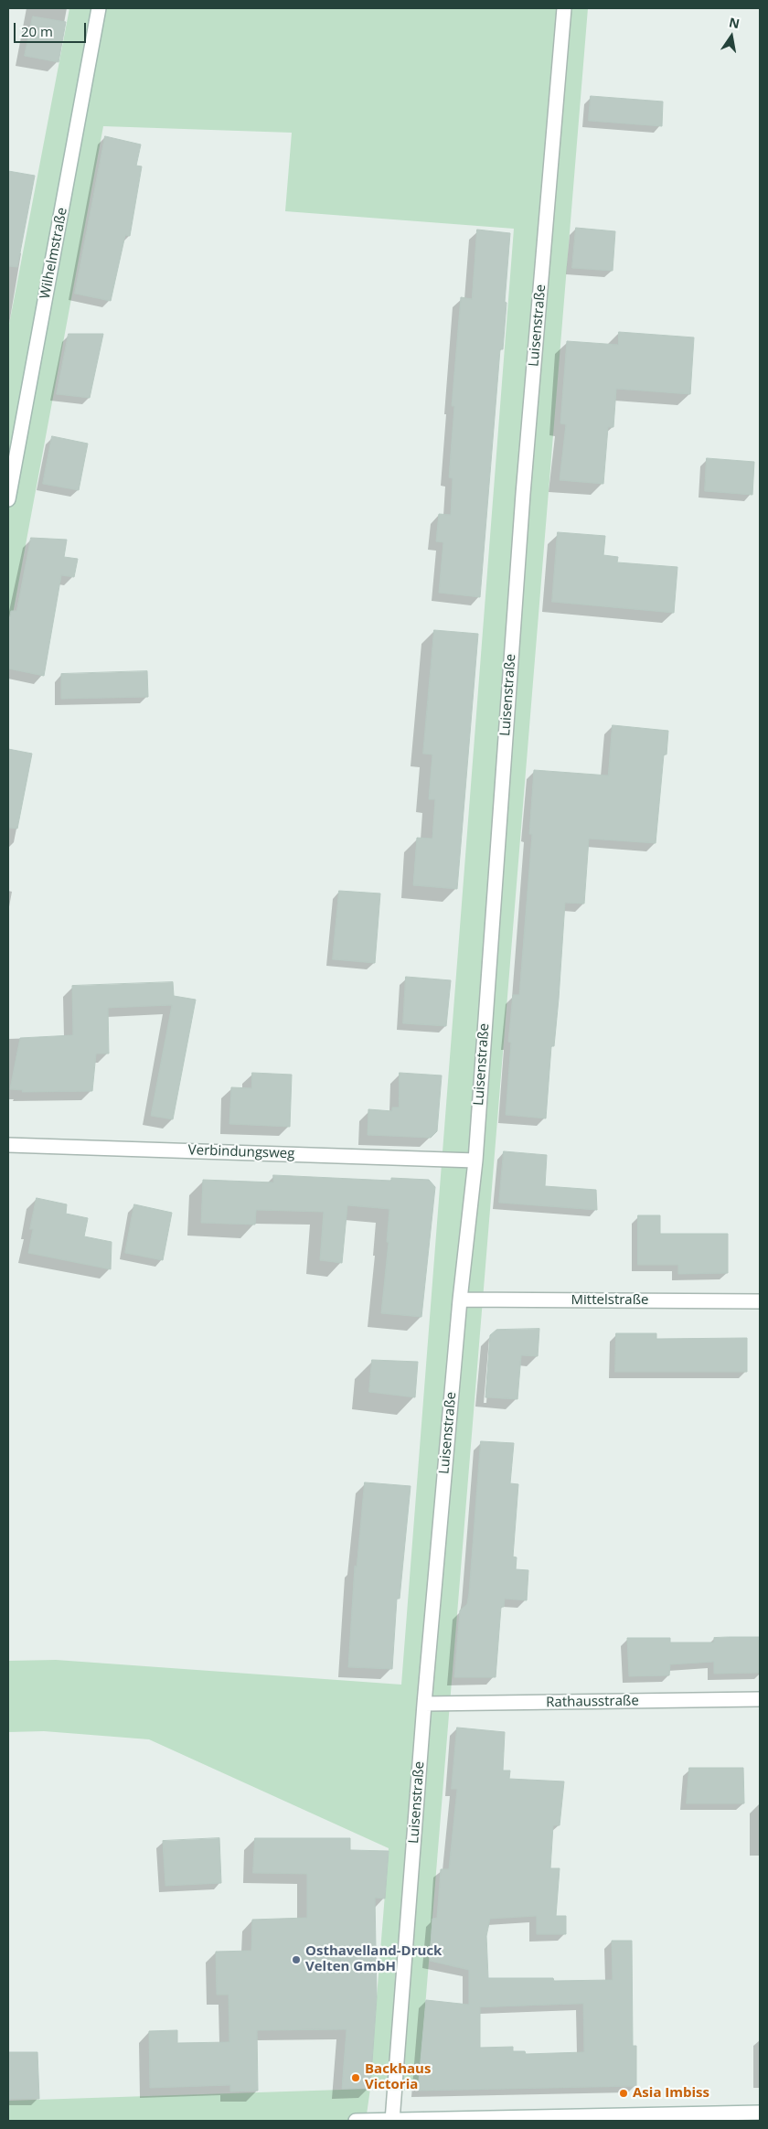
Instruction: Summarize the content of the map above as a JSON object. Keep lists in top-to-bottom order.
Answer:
{
  "streets": {
    "street": [
      "Wilhelmstraße",
      "Luisenstraße",
      "Verbindungsweg",
      "Mittelstraße",
      "Rathausstraße"
    ]
  },
  "crossings": [
    ["Luisenstraße", "Verbindungsweg"],
    ["Luisenstraße", "Mittelstraße"],
    ["Luisenstraße", "Rathausstraße"]
  ],
  "places": ["Osthavelland-Druck Velten GmbH", "Backhaus Victoria", "Asia Imbiss"],
  "scale_bar": "20 m",
  "north": "top"
}
